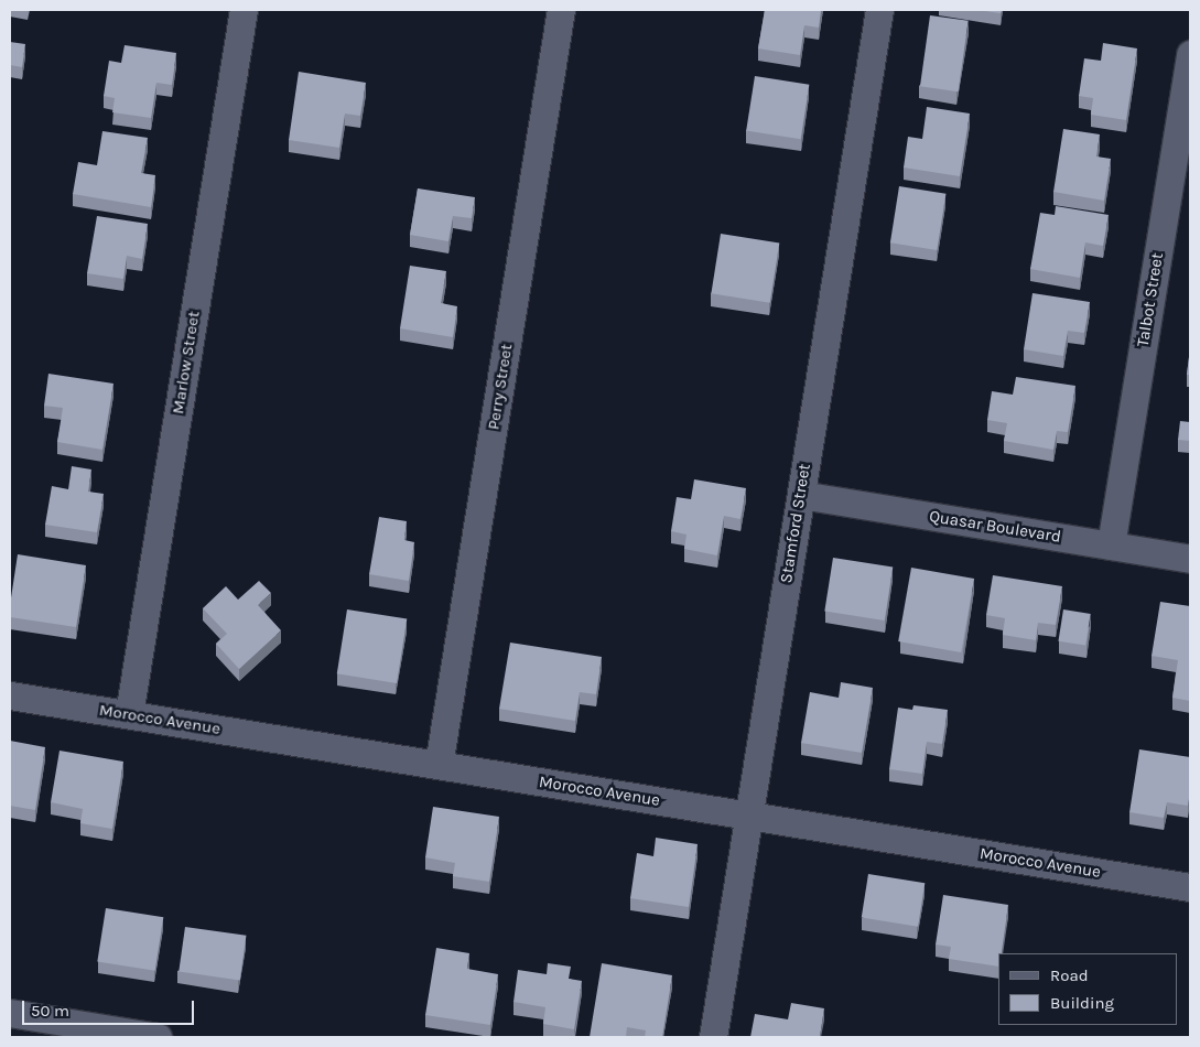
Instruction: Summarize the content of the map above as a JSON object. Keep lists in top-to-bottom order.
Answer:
{
  "streets": {
    "street": [
      "Talbot Street",
      "Marlow Street",
      "Perry Street",
      "Stamford Street",
      "Quasar Boulevard",
      "Morocco Avenue"
    ]
  },
  "crossings": [
    ["Talbot Street", "Quasar Boulevard"],
    ["Marlow Street", "Morocco Avenue"],
    ["Perry Street", "Morocco Avenue"],
    ["Stamford Street", "Quasar Boulevard"],
    ["Stamford Street", "Morocco Avenue"]
  ],
  "legend": ["Road", "Building"],
  "scale_bar": "50 m"
}
